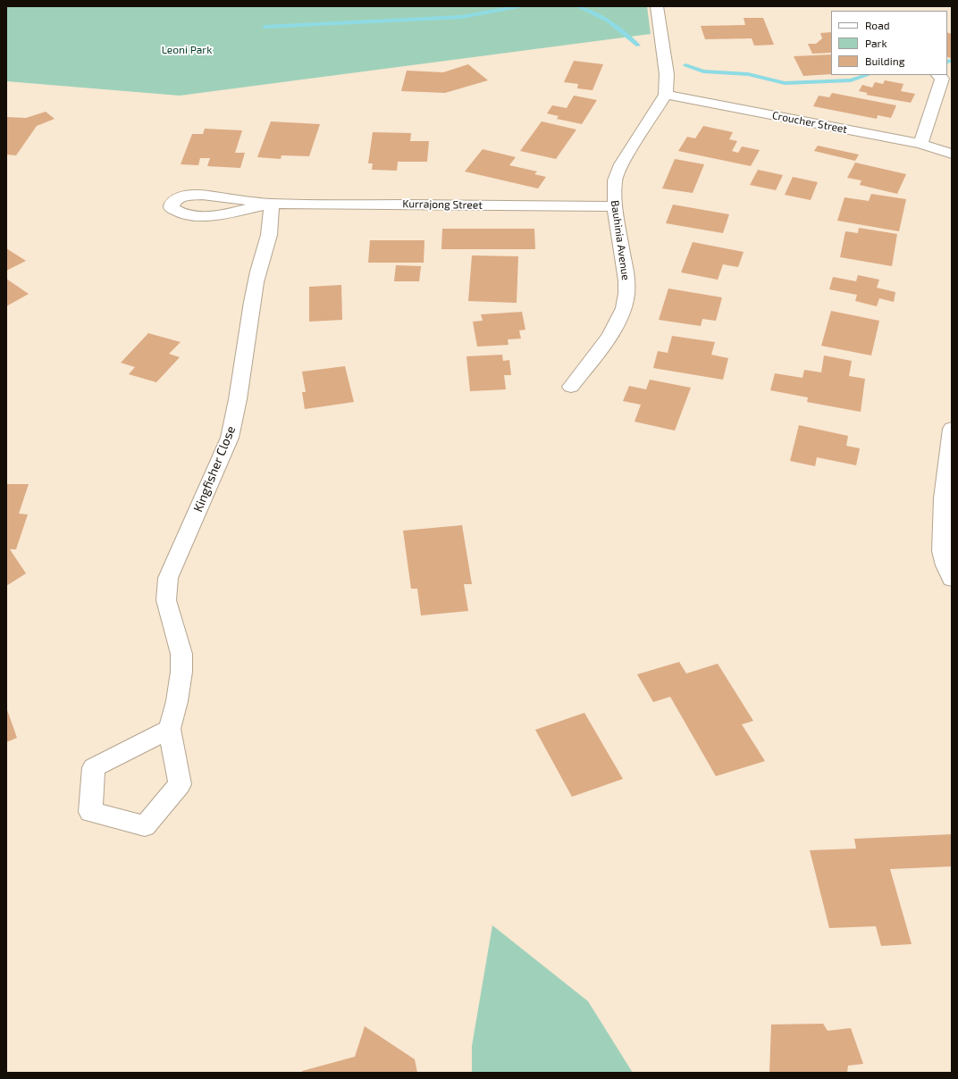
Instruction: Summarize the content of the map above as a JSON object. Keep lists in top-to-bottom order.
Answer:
{
  "streets": {
    "street": [
      "Croucher Street",
      "Kurrajong Street",
      "Bauhinia Avenue",
      "Kingfisher Close"
    ]
  },
  "crossings": [
    ["Croucher Street", "Bauhinia Avenue"],
    ["Kurrajong Street", "Bauhinia Avenue"],
    ["Kurrajong Street", "Kingfisher Close"]
  ],
  "parks": ["Leoni Park"],
  "legend": ["Road", "Park", "Building"]
}
